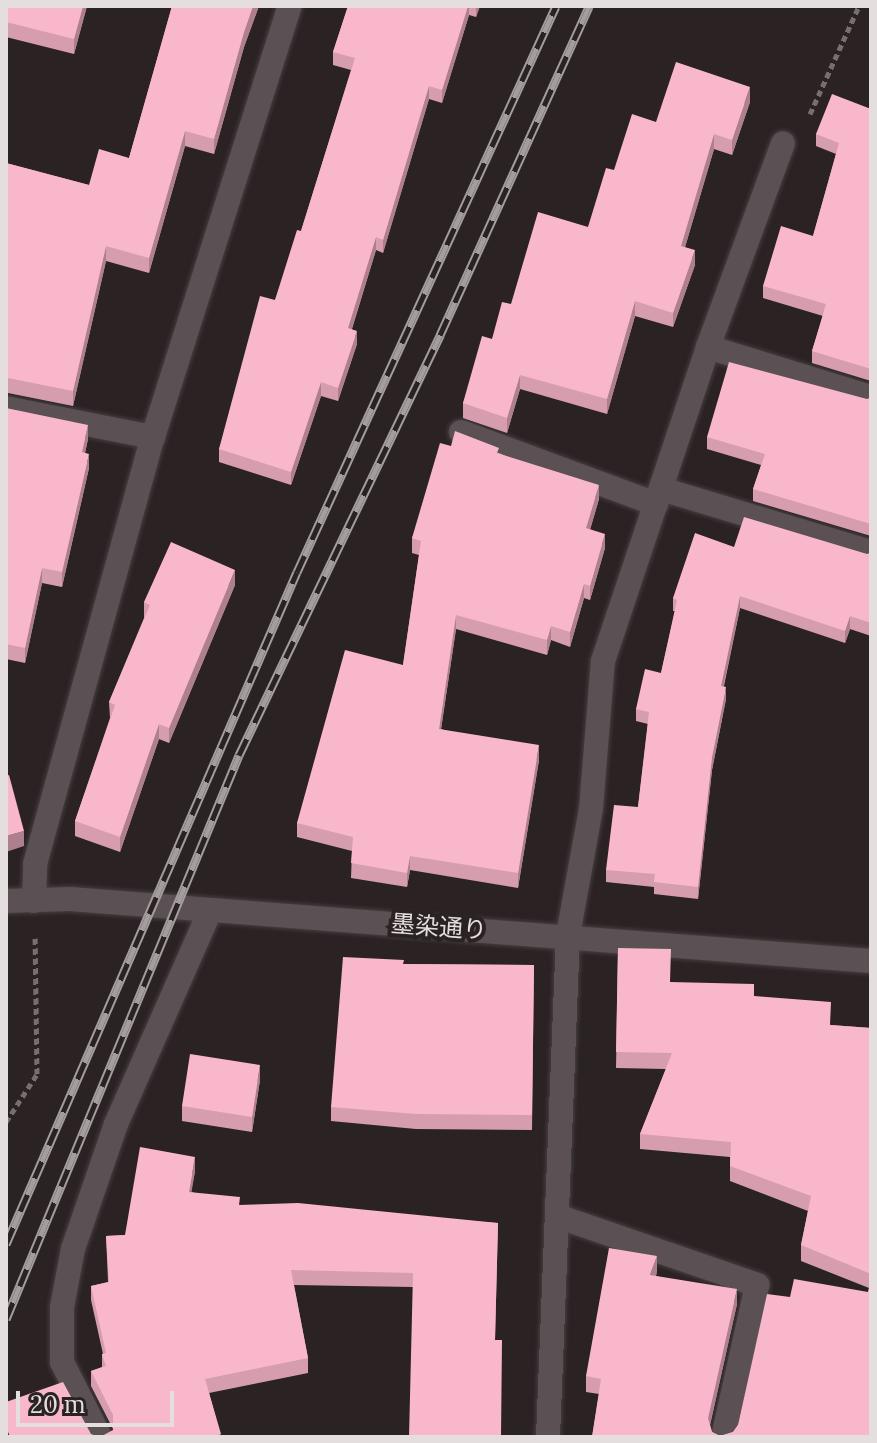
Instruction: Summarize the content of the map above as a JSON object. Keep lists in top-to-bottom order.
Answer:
{
  "streets": {
    "street": ["墨染通り"]
  },
  "scale_bar": "20 m"
}
